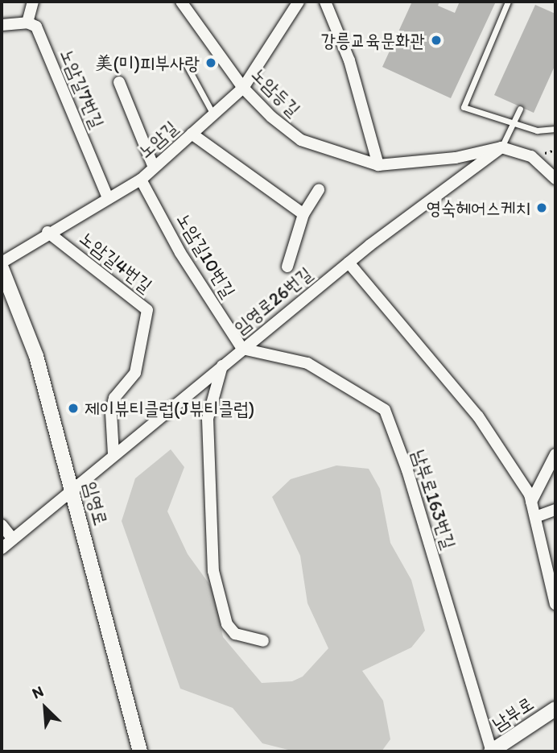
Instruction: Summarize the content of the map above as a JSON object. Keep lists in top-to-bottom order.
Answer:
{
  "streets": {
    "street": [
      "노암길7번길",
      "노암등길",
      "노암길",
      "노암길10번길",
      "노암길4번길",
      "임영로26번길",
      "남부로163번길",
      "임영로",
      "남부로"
    ]
  },
  "crossings": [
    ["노암길7번길", "노암길"],
    ["노암등길", "노암길"],
    ["노암등길", "임영로26번길"],
    ["노암길", "노암길10번길"],
    ["노암길", "노암길4번길"],
    ["노암길10번길", "임영로26번길"],
    ["노암길10번길", "남부로163번길"],
    ["노암길4번길", "임영로26번길"],
    ["임영로26번길", "남부로163번길"],
    ["임영로26번길", "임영로"],
    ["남부로163번길", "남부로"]
  ],
  "places": [
    "강릉교육문화관",
    "美(미)피부사랑",
    "영숙헤어스케치",
    "제이뷰티클럽(J뷰티클럽)"
  ],
  "north": "top left"
}
